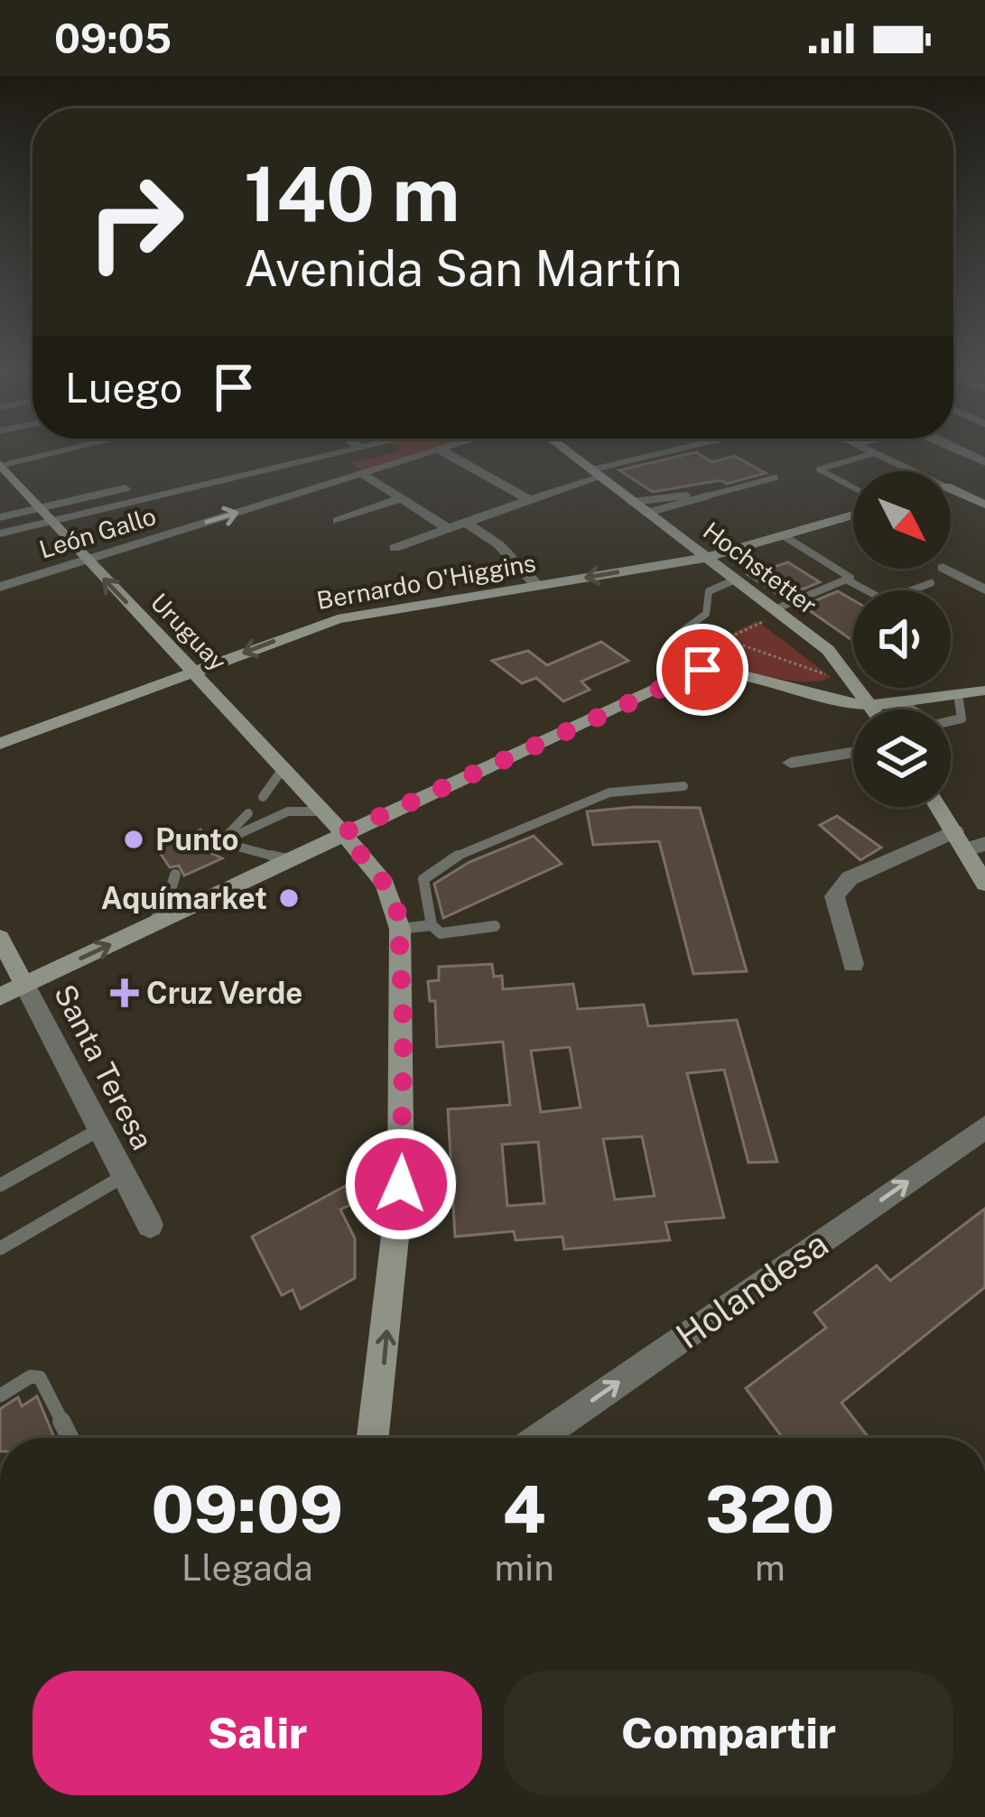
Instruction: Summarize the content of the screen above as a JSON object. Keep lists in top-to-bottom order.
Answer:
{
  "streets": {
    "main road": [
      "Hochstetter",
      "Bernardo O'Higgins",
      "Uruguay",
      "Santa Teresa"
    ],
    "street": ["León Gallo", "Holandesa"]
  },
  "crossings": [
    ["León Gallo", "Uruguay"],
    ["Hochstetter", "Bernardo O'Higgins"],
    ["Bernardo O'Higgins", "Uruguay"]
  ],
  "one_way": ["Holandesa"],
  "places": {
    "other": ["Punto", "Aquímarket"],
    "health": ["Cruz Verde"]
  },
  "north": "bottom right",
  "page": {
    "status": "09:05",
    "turn": ["140 m", "Avenida San Martín"],
    "then": "Luego",
    "eta": [
      "09:09",
      "Llegada",
      "4",
      "min",
      "320",
      "m"
    ],
    "buttons": ["Salir", "Compartir"]
  }
}
